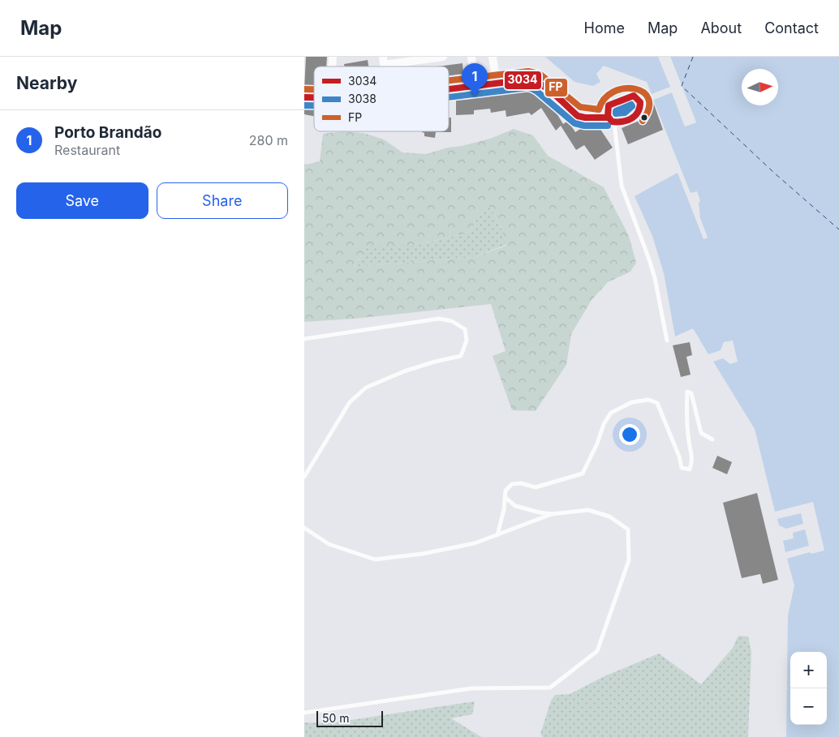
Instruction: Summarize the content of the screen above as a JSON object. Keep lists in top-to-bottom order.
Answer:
{
  "lines": ["transit line FP", "transit line 3034", "transit line 3038"],
  "legend": ["3034", "3038", "FP"],
  "scale_bar": "50 m",
  "north": "right",
  "page": {
    "header": "Map",
    "nav": [
      "Home",
      "Map",
      "About",
      "Contact"
    ],
    "heading": "Nearby",
    "pins": "1",
    "list": [
      {
        "mark": "1",
        "name": "Porto Brandão",
        "note": "Restaurant",
        "value": "280 m"
      }
    ],
    "buttons": ["Save", "Share"],
    "map_buttons": ["+", "−"],
    "scale": "50 m"
  }
}
